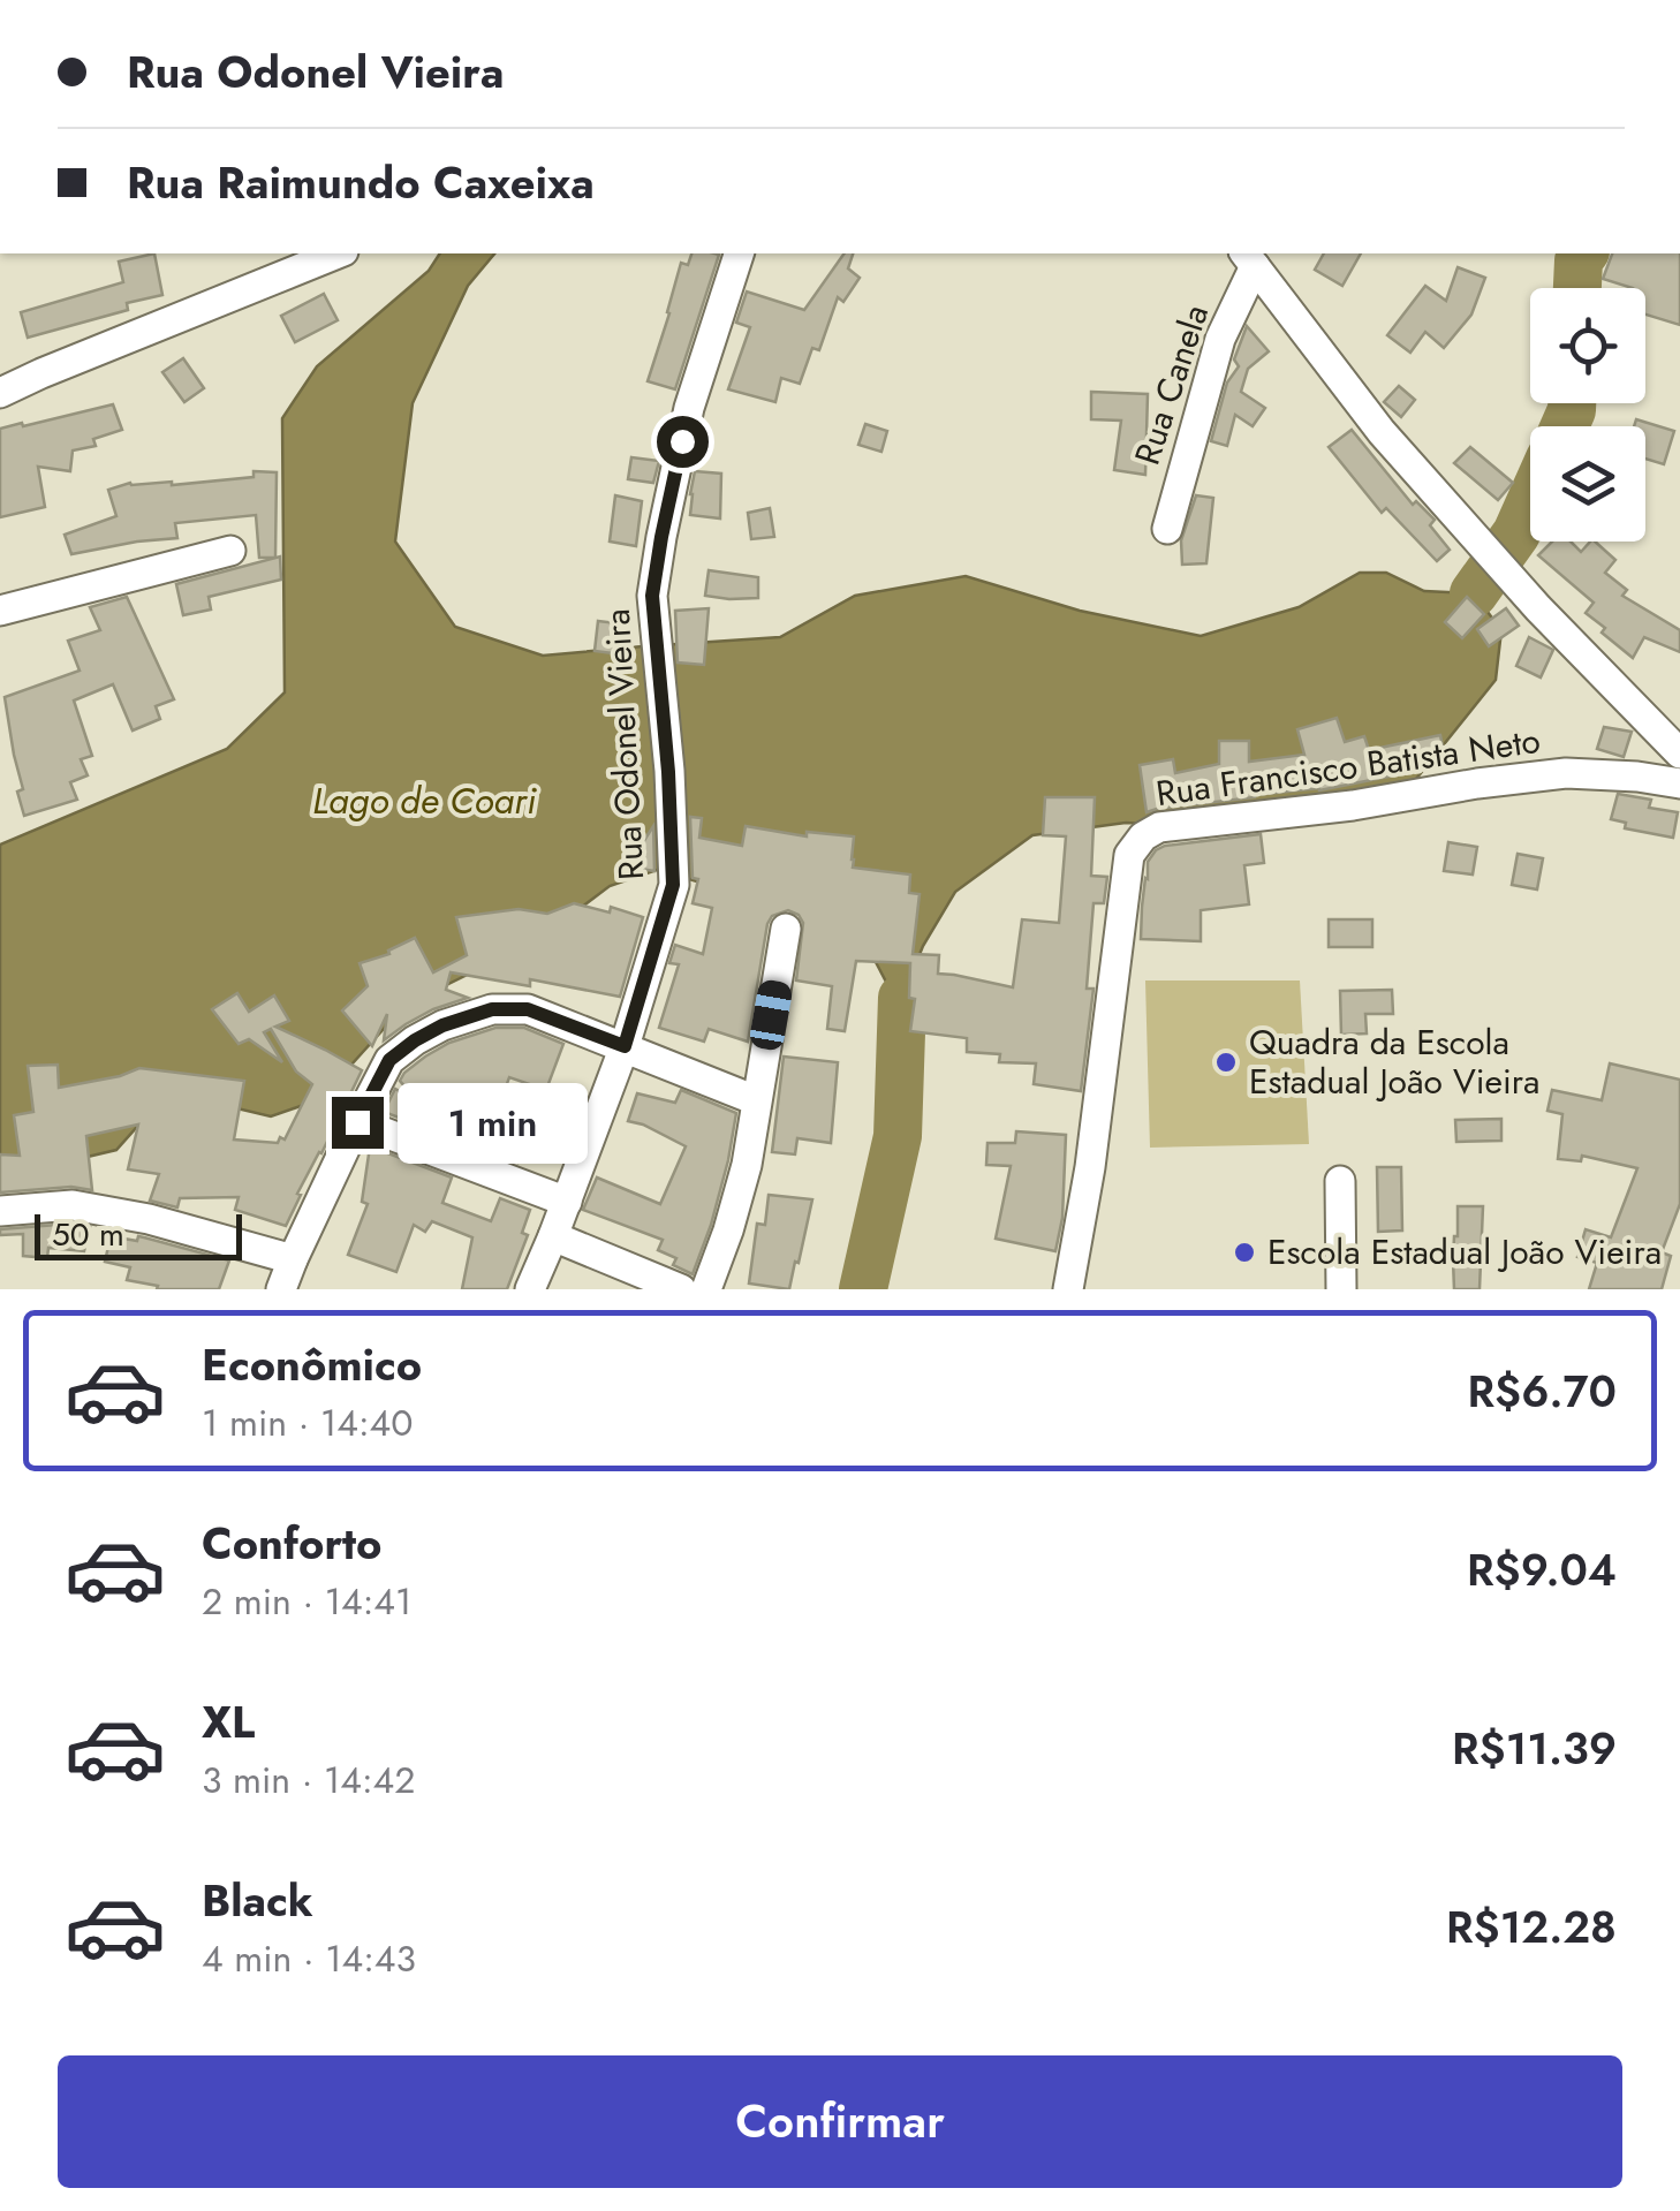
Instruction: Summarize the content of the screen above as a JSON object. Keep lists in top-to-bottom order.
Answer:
{
  "streets": {
    "street": ["Rua Canela", "Rua Odonel Vieira", "Rua Francisco Batista Neto"]
  },
  "water": ["Lago de Coari"],
  "places": ["Quadra da Escola Estadual João Vieira", "Escola Estadual João Vieira"],
  "scale_bar": "50 m",
  "page": {
    "banner": ["Rua Odonel Vieira", "Rua Raimundo Caxeixa"],
    "bubble": "1 min",
    "scale": "50 m",
    "list": [
      {
        "name": "Econômico",
        "note": "1 min · 14:40",
        "value": "R$6.70"
      },
      {
        "name": "Conforto",
        "note": "2 min · 14:41",
        "value": "R$9.04"
      },
      {
        "name": "XL",
        "note": "3 min · 14:42",
        "value": "R$11.39"
      },
      {
        "name": "Black",
        "note": "4 min · 14:43",
        "value": "R$12.28"
      }
    ],
    "buttons": "Confirmar"
  }
}
